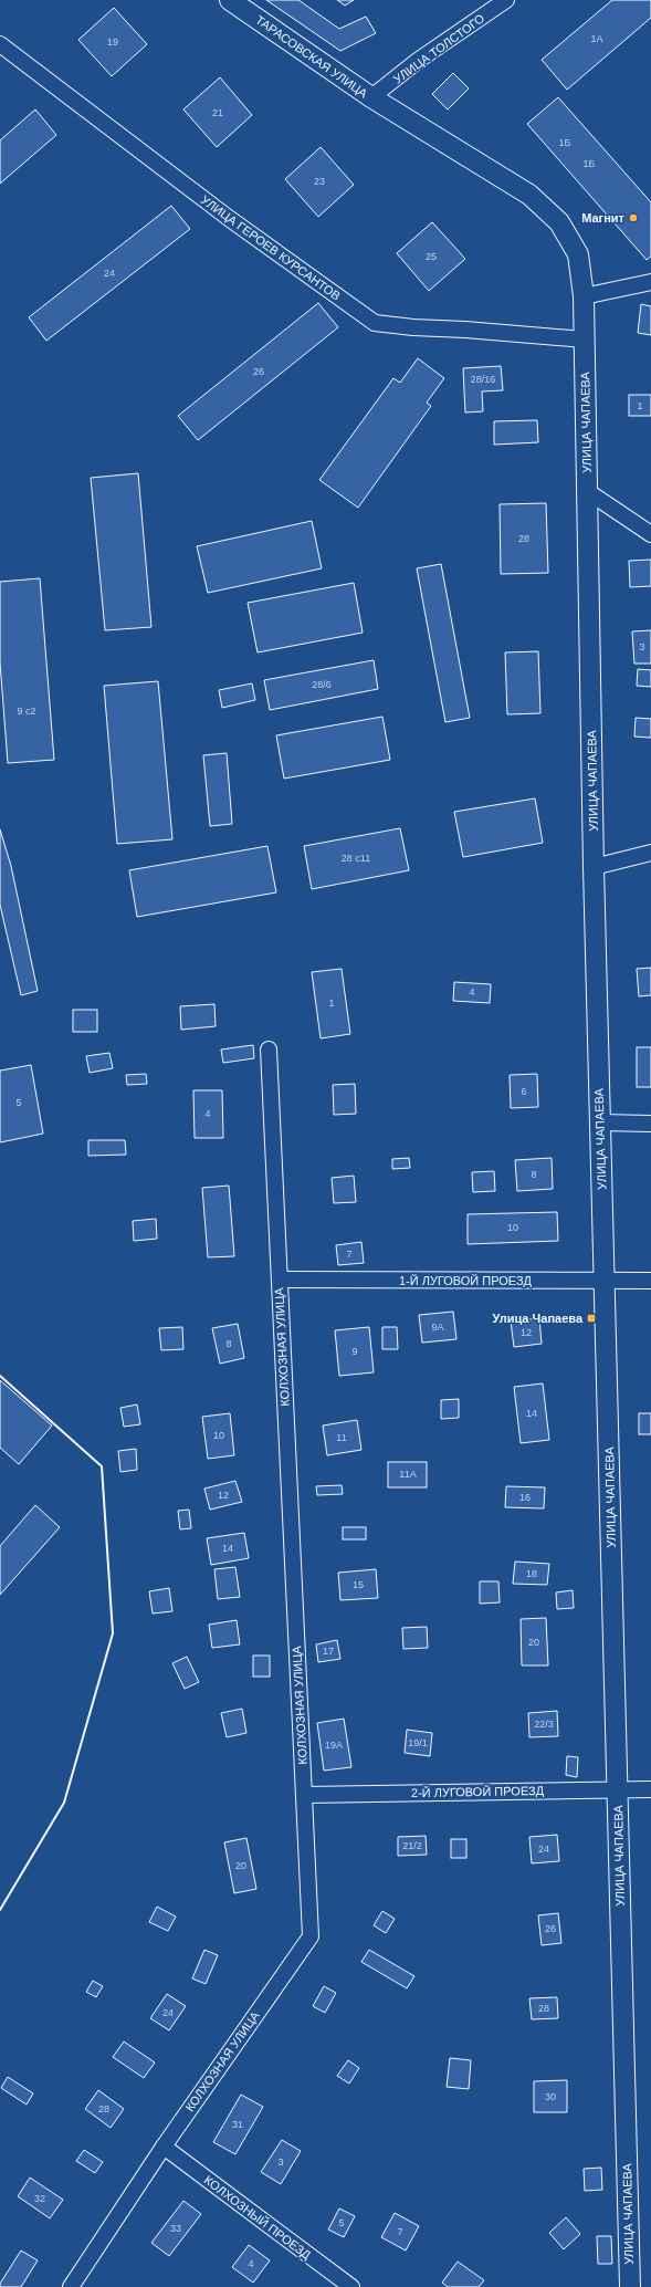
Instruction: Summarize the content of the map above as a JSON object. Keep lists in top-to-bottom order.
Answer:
{
  "streets": {
    "street": [
      "УЛИЦА ТОЛСТОГО",
      "ТАРАСОВСКАЯ УЛИЦА",
      "УЛИЦА ГЕРОЕВ КУРСАНТОВ",
      "УЛИЦА ЧАПАЕВА",
      "1-Й ЛУГОВОЙ ПРОЕЗД",
      "КОЛХОЗНАЯ УЛИЦА",
      "2-Й ЛУГОВОЙ ПРОЕЗД",
      "КОЛХОЗНЫЙ ПРОЕЗД"
    ]
  },
  "crossings": [
    ["УЛИЦА ТОЛСТОГО", "ТАРАСОВСКАЯ УЛИЦА"],
    ["УЛИЦА ТОЛСТОГО", "УЛИЦА ЧАПАЕВА"],
    ["ТАРАСОВСКАЯ УЛИЦА", "УЛИЦА ЧАПАЕВА"],
    ["УЛИЦА ГЕРОЕВ КУРСАНТОВ", "УЛИЦА ЧАПАЕВА"],
    ["УЛИЦА ЧАПАЕВА", "1-Й ЛУГОВОЙ ПРОЕЗД"],
    ["УЛИЦА ЧАПАЕВА", "2-Й ЛУГОВОЙ ПРОЕЗД"],
    ["1-Й ЛУГОВОЙ ПРОЕЗД", "КОЛХОЗНАЯ УЛИЦА"],
    ["КОЛХОЗНАЯ УЛИЦА", "2-Й ЛУГОВОЙ ПРОЕЗД"],
    ["КОЛХОЗНАЯ УЛИЦА", "КОЛХОЗНЫЙ ПРОЕЗД"]
  ],
  "places": {
    "other": ["Магнит"],
    "transit": ["Улица Чапаева"]
  },
  "house_numbers": [
    "1А",
    "19",
    "21",
    "1Б",
    "1Б",
    "23",
    "25",
    "24",
    "26",
    "28/16",
    "1",
    "28",
    "3",
    "28/6",
    "9 с2",
    "28 с11",
    "4",
    "1",
    "6",
    "5",
    "4",
    "8",
    "10",
    "7",
    "9А",
    "12",
    "8",
    "9",
    "14",
    "10",
    "11",
    "11А",
    "12",
    "16",
    "14",
    "18",
    "15",
    "20",
    "17",
    "22/3",
    "19/1",
    "19А",
    "21/2",
    "24",
    "20",
    "26",
    "28",
    "24",
    "30",
    "28",
    "31",
    "3",
    "32",
    "5",
    "33",
    "7",
    "4"
  ]
}
